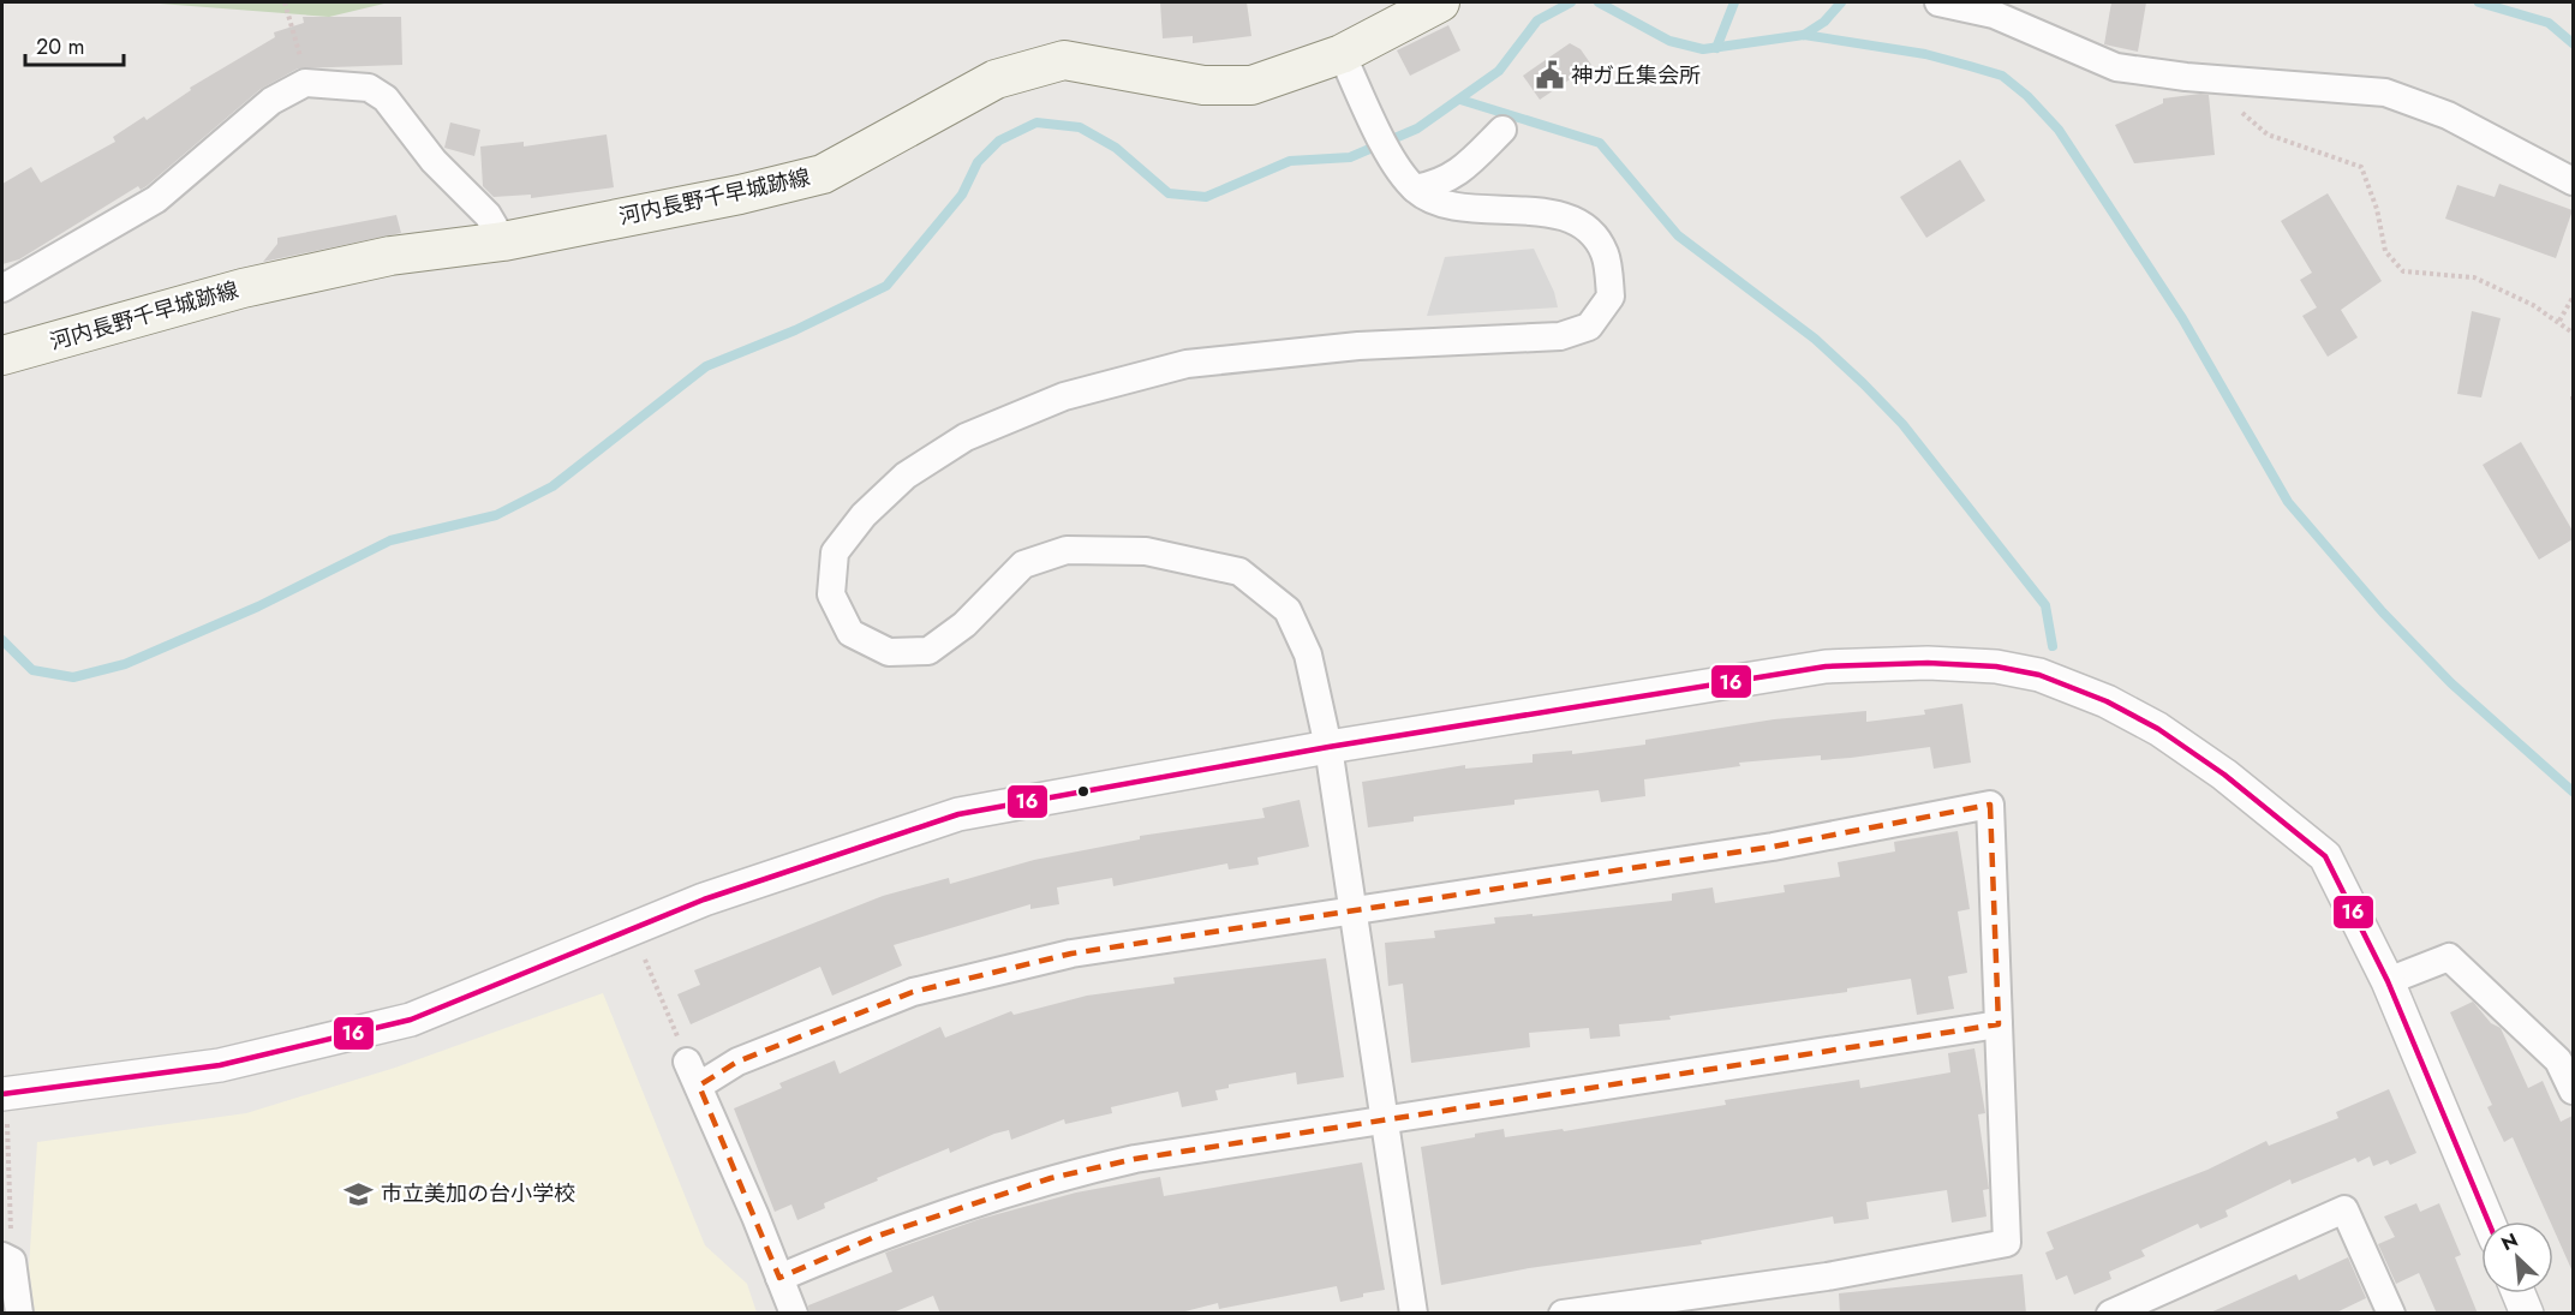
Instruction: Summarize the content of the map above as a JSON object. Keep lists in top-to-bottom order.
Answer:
{
  "streets": {
    "main road": ["河内長野千早城跡線"]
  },
  "places": {
    "public building": ["神ガ丘集会所"],
    "school or university": ["市立美加の台小学校"]
  },
  "lines": ["transit line 16"],
  "scale_bar": "20 m",
  "north": "top left"
}
